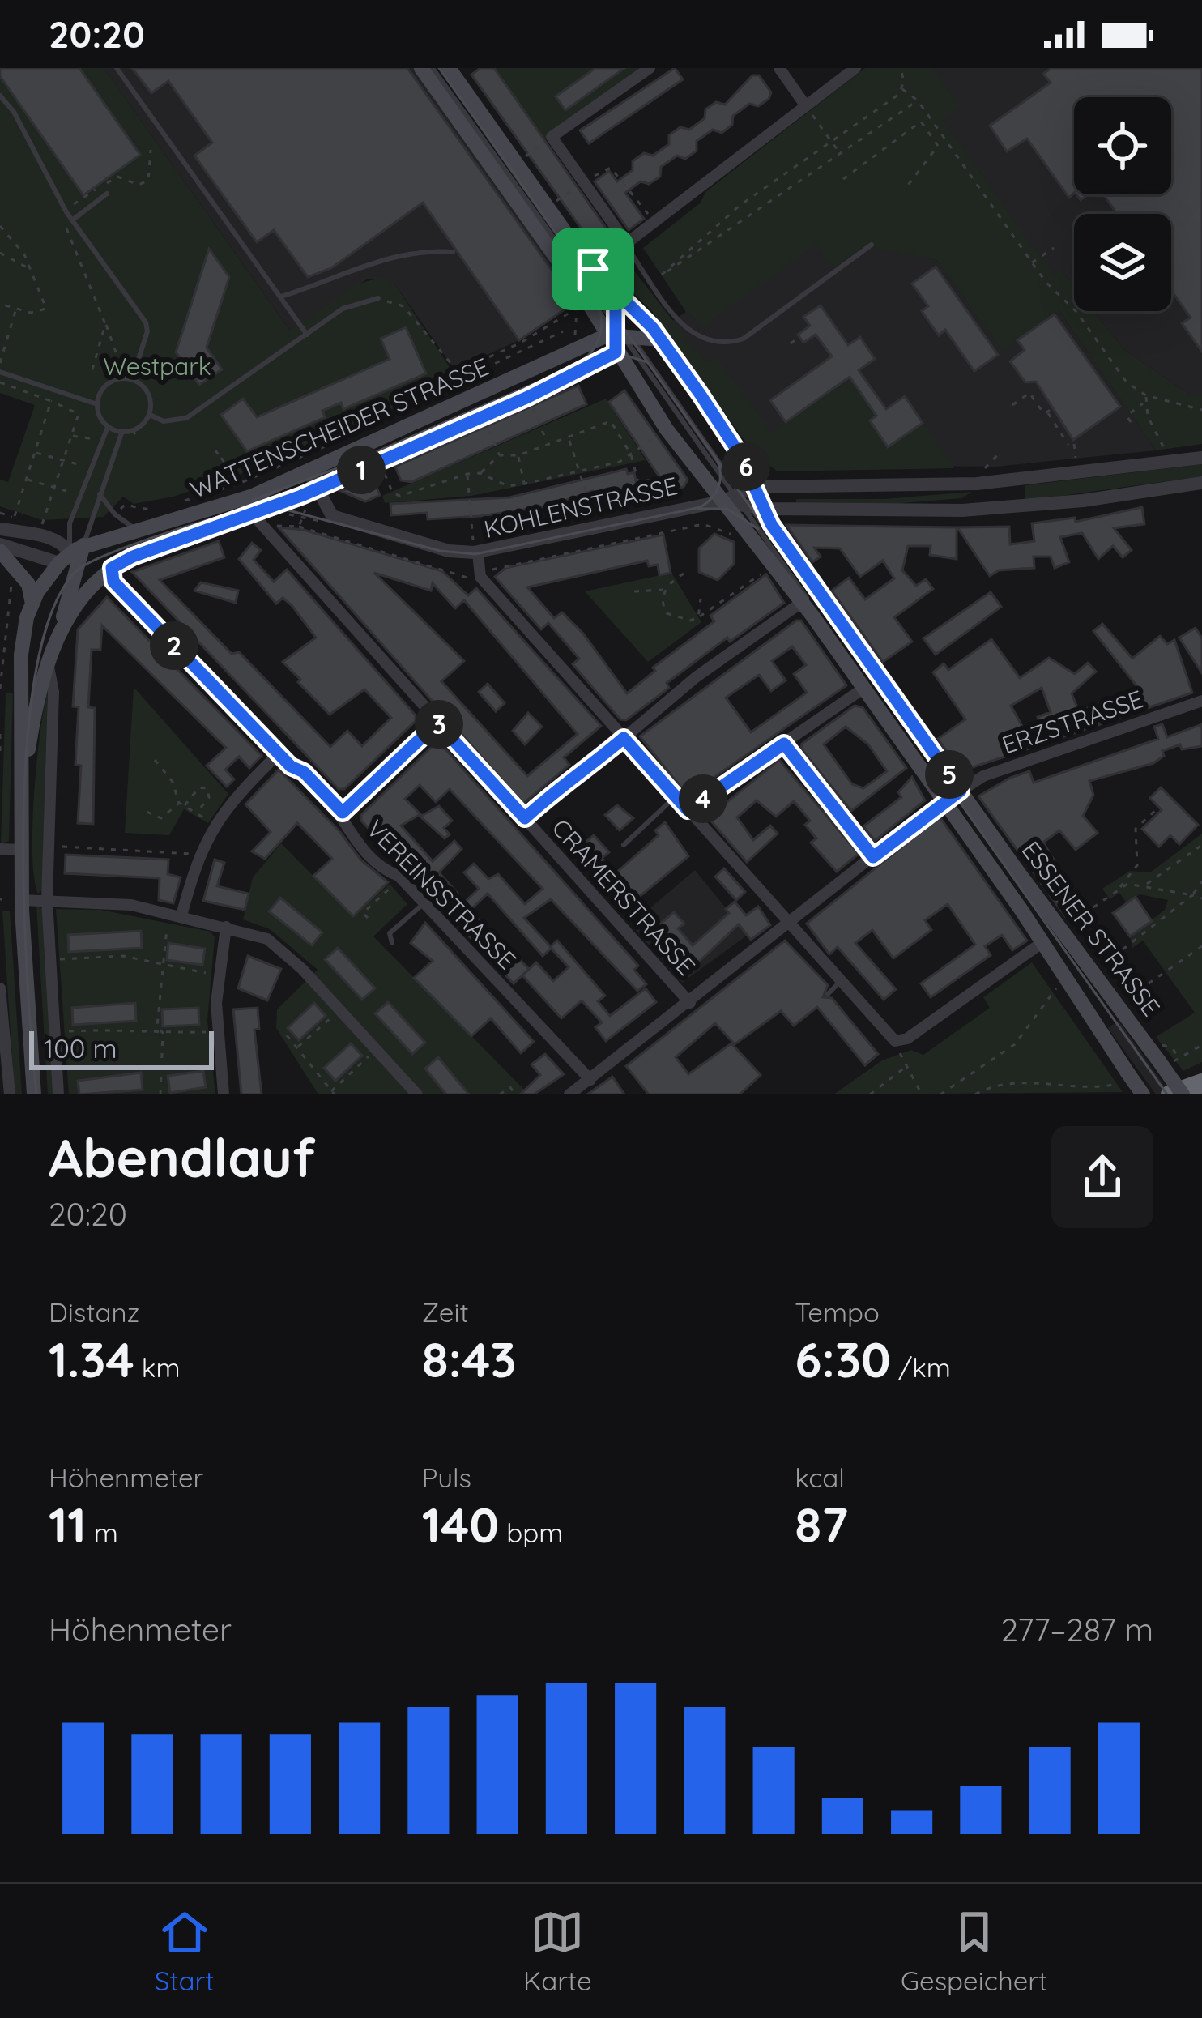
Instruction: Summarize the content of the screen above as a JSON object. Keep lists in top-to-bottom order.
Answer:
{
  "streets": {
    "main road": ["WATTENSCHEIDER STRASSE", "ESSENER STRASSE"],
    "street": [
      "KOHLENSTRASSE",
      "ERZSTRASSE",
      "VEREINSSTRASSE",
      "CRAMERSTRASSE"
    ]
  },
  "crossings": [
    ["WATTENSCHEIDER STRASSE", "VEREINSSTRASSE"],
    ["WATTENSCHEIDER STRASSE", "CRAMERSTRASSE"],
    ["KOHLENSTRASSE", "ESSENER STRASSE"],
    ["ERZSTRASSE", "ESSENER STRASSE"]
  ],
  "parks": ["Westpark"],
  "scale_bar": "100 m",
  "page": {
    "status": "20:20",
    "pins": [
      "6",
      "1",
      "2",
      "3",
      "5",
      "4"
    ],
    "scale": "100 m",
    "heading": ["Abendlauf", "20:20"],
    "stats": [
      ["Distanz", "1.34 km"],
      ["Zeit", "8:43"],
      ["Tempo", "6:30 /km"],
      ["Höhenmeter", "11 m"],
      ["Puls", "140 bpm"],
      ["kcal", "87"]
    ],
    "chart": ["Höhenmeter", "277–287 m"],
    "tabs": ["Start", "Karte", "Gespeichert"]
  }
}
